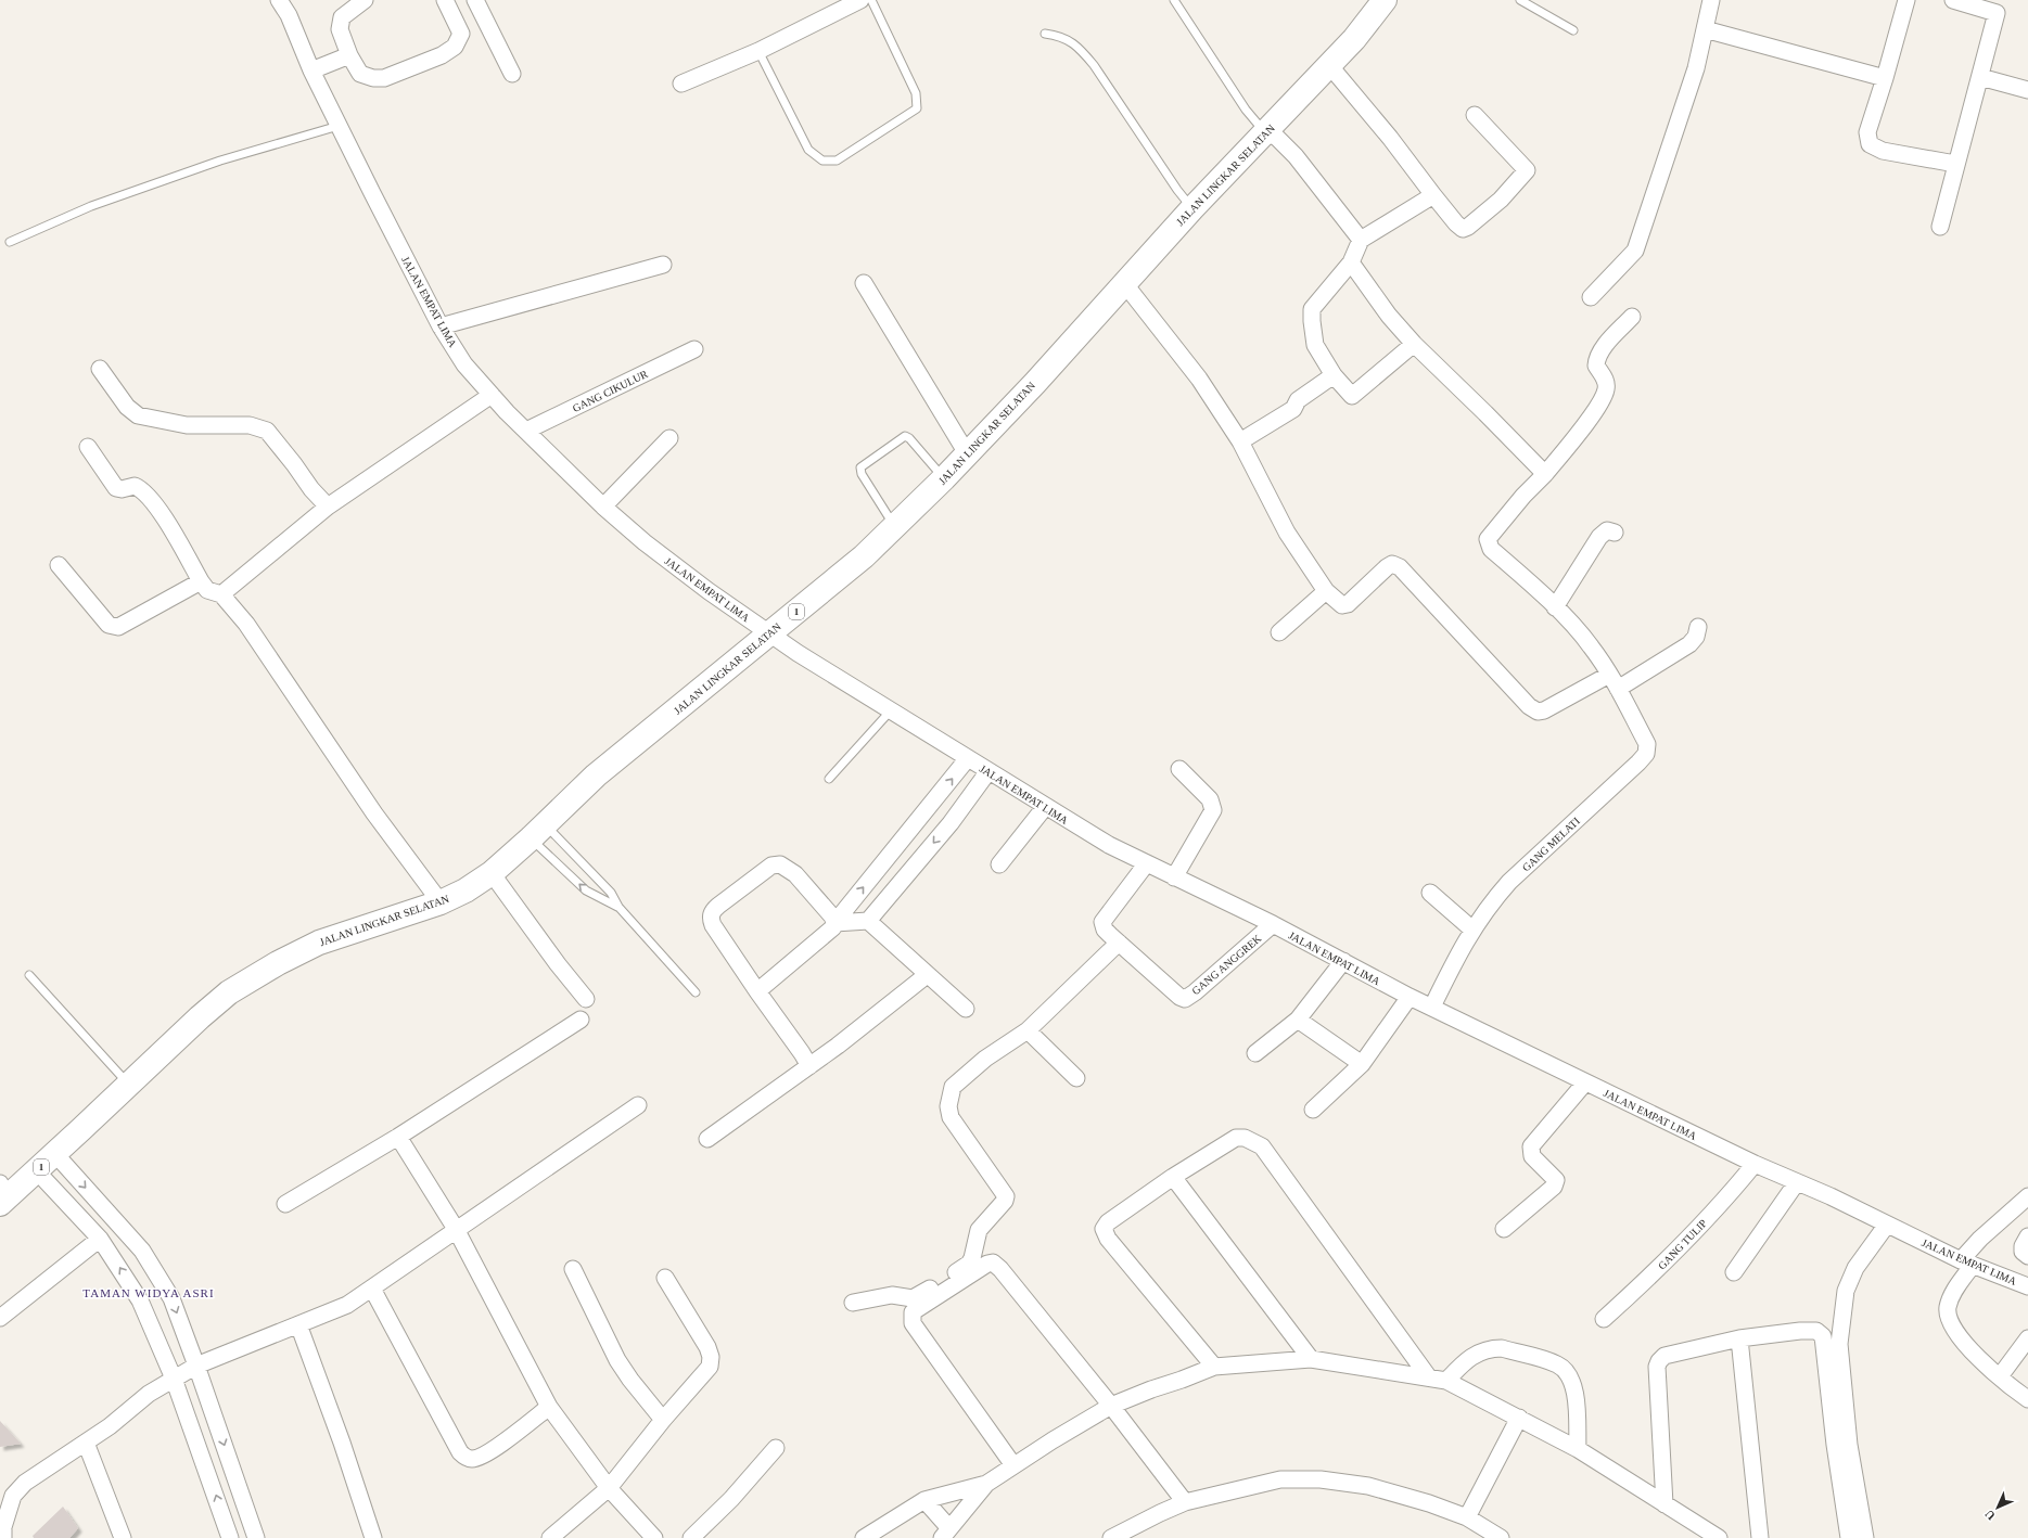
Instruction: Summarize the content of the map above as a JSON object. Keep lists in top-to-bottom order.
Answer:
{
  "streets": {
    "highway": ["JALAN LINGKAR SELATAN", "1"],
    "street": [
      "JALAN EMPAT LIMA",
      "GANG CIKULUR",
      "GANG MELATI",
      "GANG ANGGREK",
      "GANG TULIP"
    ]
  },
  "crossings": [
    ["JALAN LINGKAR SELATAN", "JALAN EMPAT LIMA"],
    ["JALAN EMPAT LIMA", "GANG CIKULUR"],
    ["JALAN EMPAT LIMA", "GANG MELATI"],
    ["JALAN EMPAT LIMA", "GANG ANGGREK"],
    ["JALAN EMPAT LIMA", "GANG TULIP"]
  ],
  "districts": ["TAMAN WIDYA ASRI"],
  "north": "bottom left"
}
